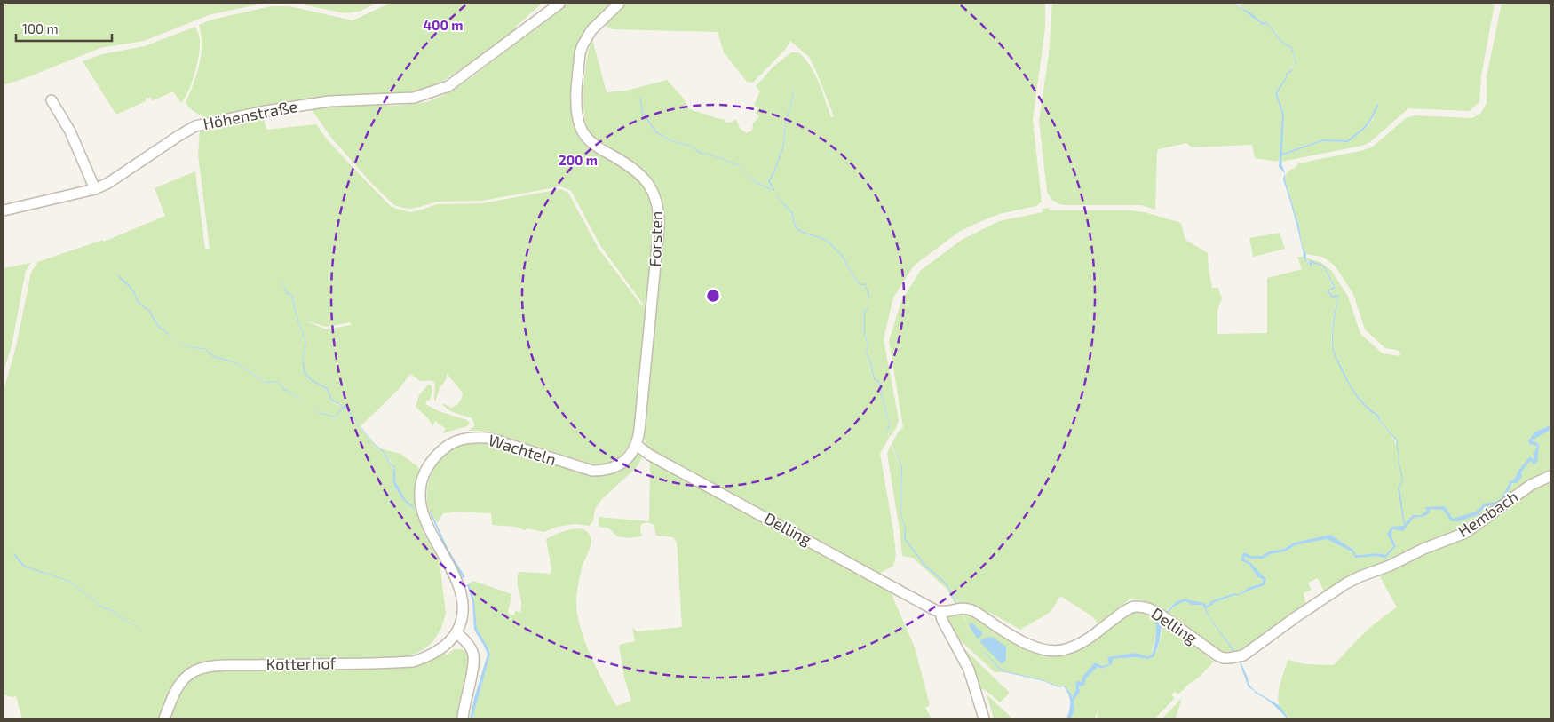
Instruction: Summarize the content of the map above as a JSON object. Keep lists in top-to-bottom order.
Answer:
{
  "streets": {
    "street": [
      "Höhenstraße",
      "Forsten",
      "Wachteln",
      "Hembach",
      "Delling",
      "Kotterhof"
    ]
  },
  "crossings": [
    ["Forsten", "Wachteln"],
    ["Forsten", "Delling"],
    ["Wachteln", "Delling"],
    ["Wachteln", "Kotterhof"],
    ["Hembach", "Delling"]
  ],
  "scale_bar": "100 m",
  "rings": ["400 m", "200 m"]
}
